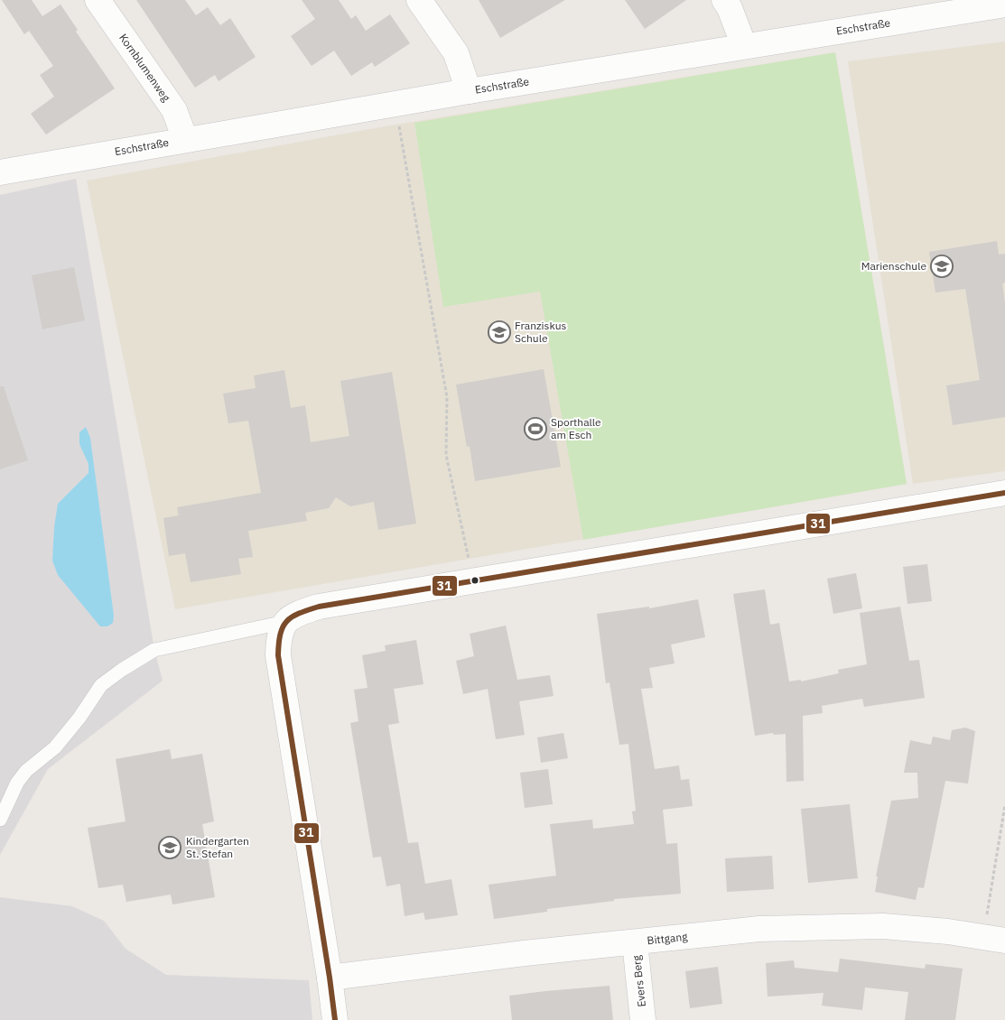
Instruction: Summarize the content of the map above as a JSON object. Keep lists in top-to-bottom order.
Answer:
{
  "streets": {
    "street": [
      "Eschstraße",
      "Kornblumenweg",
      "Bittgang",
      "Evers Berg"
    ]
  },
  "crossings": [
    ["Eschstraße", "Kornblumenweg"],
    ["Bittgang", "Evers Berg"]
  ],
  "places": {
    "school or university": ["Marienschule", "Franziskus Schule", "Kindergarten St. Stefan"],
    "sports": ["Sporthalle am Esch"]
  },
  "lines": ["transit line 31"]
}
